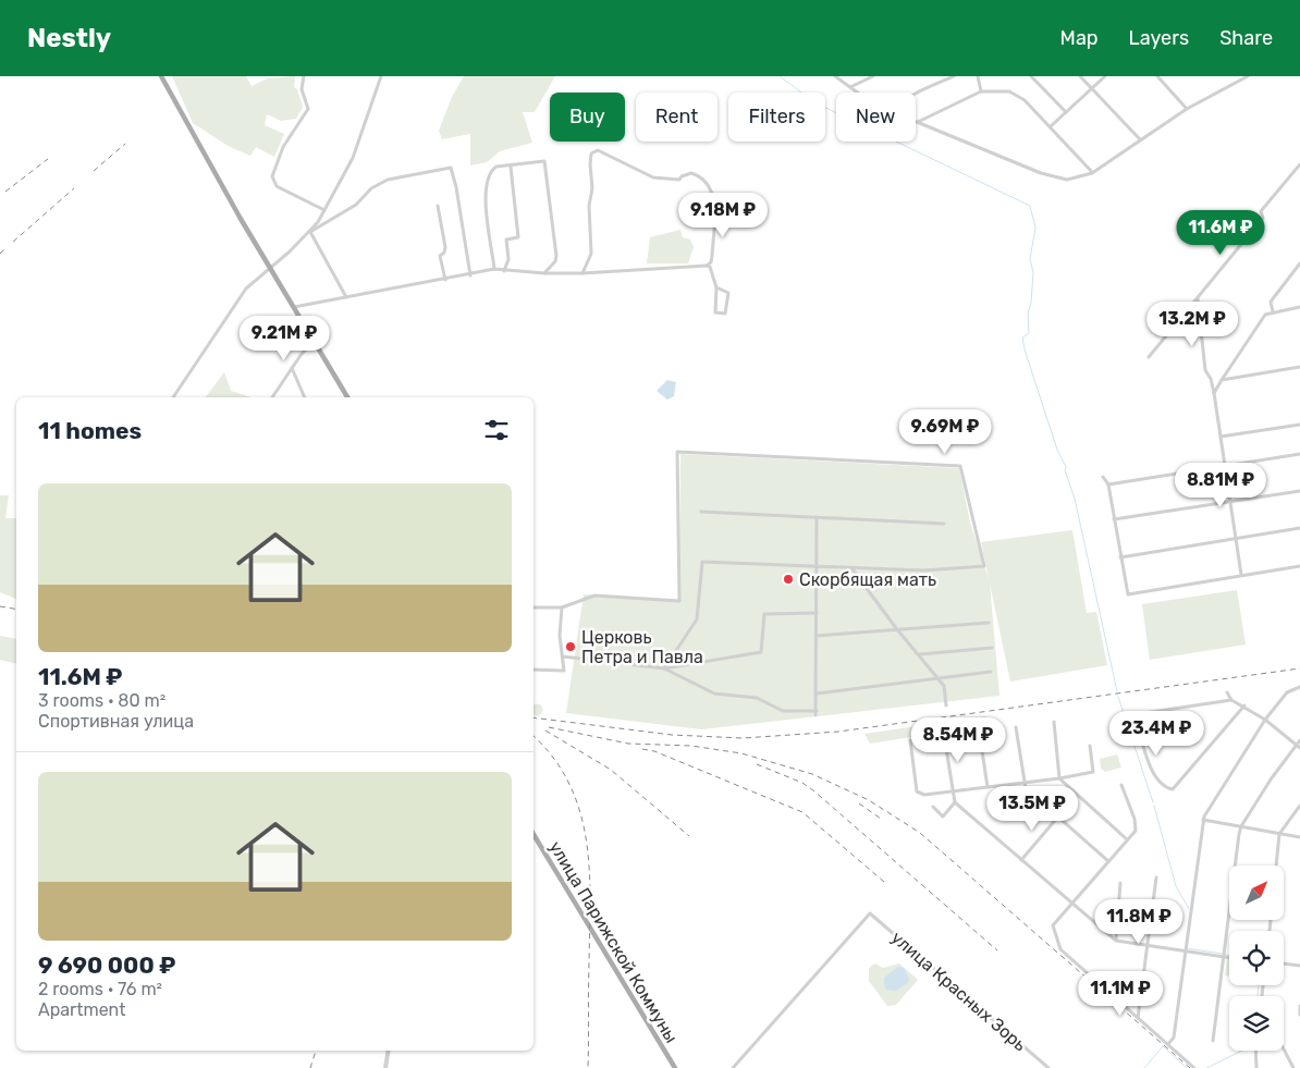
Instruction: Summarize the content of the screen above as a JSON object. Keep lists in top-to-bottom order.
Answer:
{
  "streets": {
    "main road": ["улица Парижской Коммуны"],
    "street": ["улица Красных Зорь"]
  },
  "places": ["Скорбящая мать", "Церковь Петра и Павла"],
  "north": "top right",
  "page": {
    "header": "Nestly",
    "nav": ["Map", "Layers", "Share"],
    "chip": [
      "Buy",
      "Rent",
      "Filters",
      "New"
    ],
    "price": [
      "9.18M ₽",
      "11.6M ₽",
      "13.2M ₽",
      "9.21M ₽",
      "9.69M ₽",
      "8.81M ₽",
      "23.4M ₽",
      "8.54M ₽",
      "13.5M ₽",
      "11.8M ₽",
      "11.1M ₽"
    ],
    "heading": "11 homes",
    "list": [
      {
        "name": "11.6M ₽",
        "note": "3 rooms · 80 m² · Спортивная улица"
      },
      {
        "name": "9 690 000 ₽",
        "note": "2 rooms · 76 m² · Apartment"
      }
    ]
  }
}
